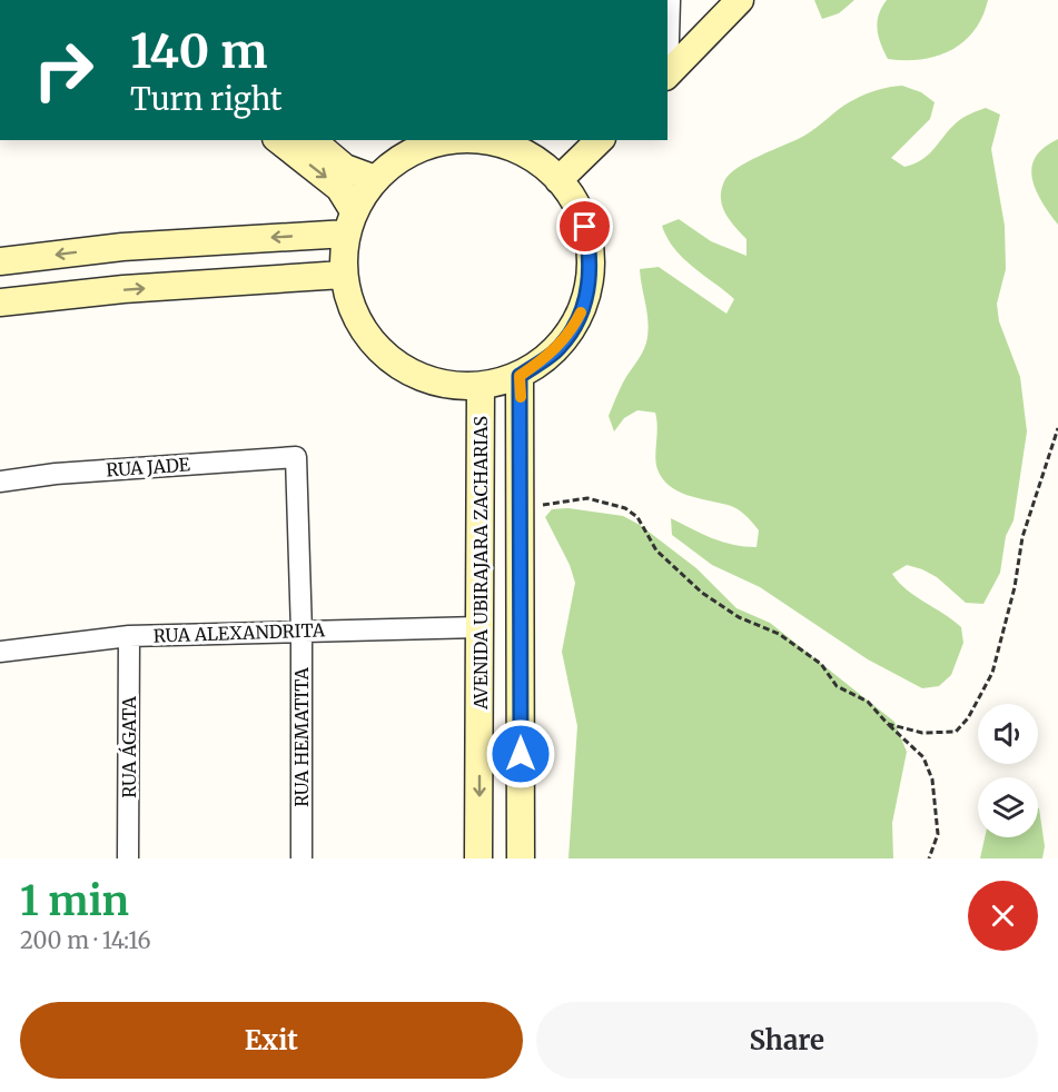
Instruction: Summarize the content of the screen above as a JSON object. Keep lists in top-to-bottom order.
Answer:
{
  "streets": {
    "main road": ["AVENIDA UBIRAJARA ZACHARIAS"],
    "street": [
      "RUA JADE",
      "RUA ALEXANDRITA",
      "RUA HEMATITA",
      "RUA ÁGATA"
    ]
  },
  "crossings": [
    ["RUA JADE", "RUA HEMATITA"],
    ["AVENIDA UBIRAJARA ZACHARIAS", "RUA ALEXANDRITA"],
    ["RUA ALEXANDRITA", "RUA HEMATITA"],
    ["RUA ALEXANDRITA", "RUA ÁGATA"]
  ],
  "page": {
    "turn": ["140 m", "Turn right"],
    "heading": ["1 min", "200 m · 14:16"],
    "buttons": ["Exit", "Share"]
  }
}
